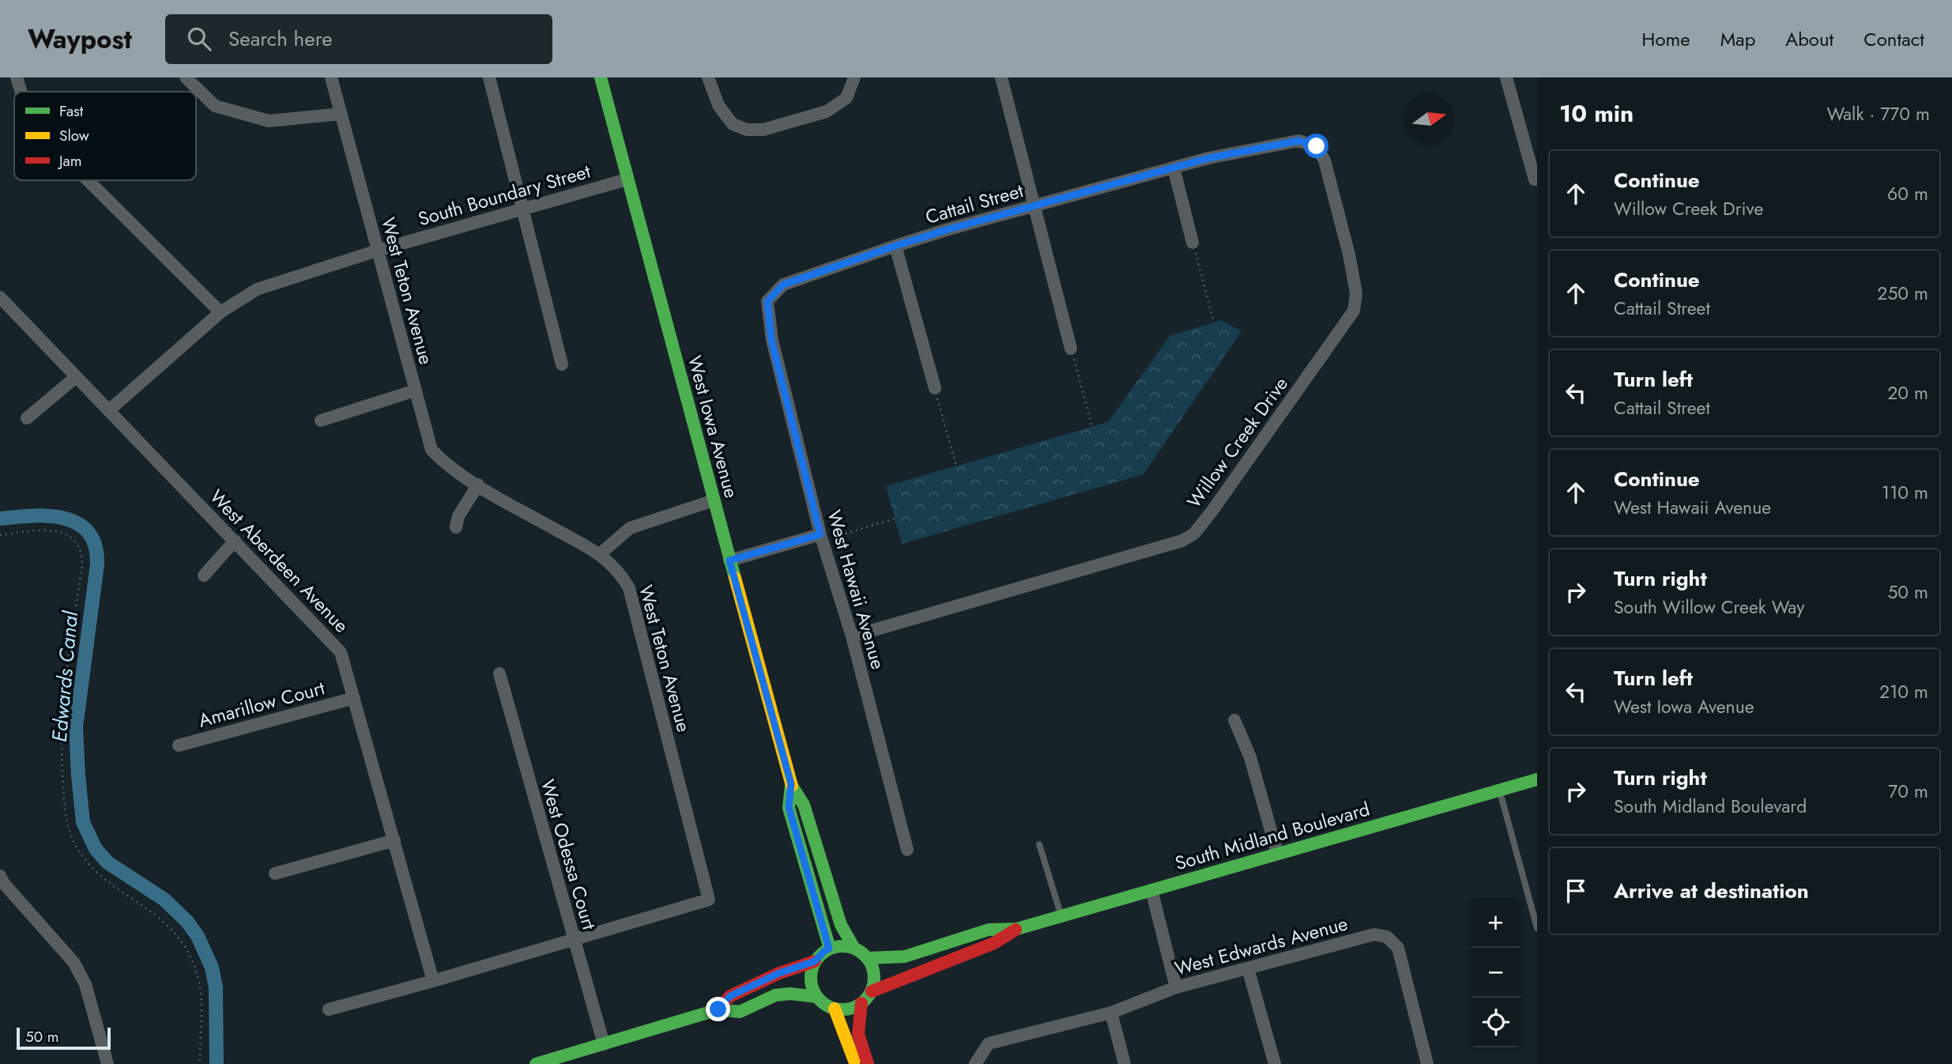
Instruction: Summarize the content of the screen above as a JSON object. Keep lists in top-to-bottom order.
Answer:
{
  "streets": {
    "main road": ["West Iowa Avenue", "South Midland Boulevard"],
    "street": [
      "South Boundary Street",
      "Cattail Street",
      "West Teton Avenue",
      "Willow Creek Drive",
      "West Aberdeen Avenue",
      "West Hawaii Avenue",
      "Amarillow Court",
      "West Odessa Court",
      "West Edwards Avenue"
    ]
  },
  "crossings": [
    ["South Boundary Street", "West Teton Avenue"],
    ["South Boundary Street", "West Iowa Avenue"],
    ["South Boundary Street", "West Aberdeen Avenue"],
    ["Cattail Street", "Willow Creek Drive"],
    ["Cattail Street", "West Hawaii Avenue"],
    ["West Teton Avenue", "West Aberdeen Avenue"],
    ["West Teton Avenue", "West Odessa Court"],
    ["West Iowa Avenue", "South Midland Boulevard"],
    ["Willow Creek Drive", "West Hawaii Avenue"],
    ["West Aberdeen Avenue", "Amarillow Court"]
  ],
  "water": ["Edwards Canal"],
  "legend": ["Fast", "Slow", "Jam"],
  "scale_bar": "50 m",
  "north": "right",
  "page": {
    "header": "Waypost",
    "search": "Search here",
    "nav": [
      "Home",
      "Map",
      "About",
      "Contact"
    ],
    "heading": ["10 min", "Walk · 770 m"],
    "list": [
      ["Continue", "Willow Creek Drive", "60 m"],
      ["Continue", "Cattail Street", "250 m"],
      ["Turn left", "Cattail Street", "20 m"],
      ["Continue", "West Hawaii Avenue", "110 m"],
      ["Turn right", "South Willow Creek Way", "50 m"],
      ["Turn left", "West Iowa Avenue", "210 m"],
      ["Turn right", "South Midland Boulevard", "70 m"],
      "Arrive at destination"
    ],
    "map_buttons": ["+", "−"],
    "scale": "50 m"
  }
}
